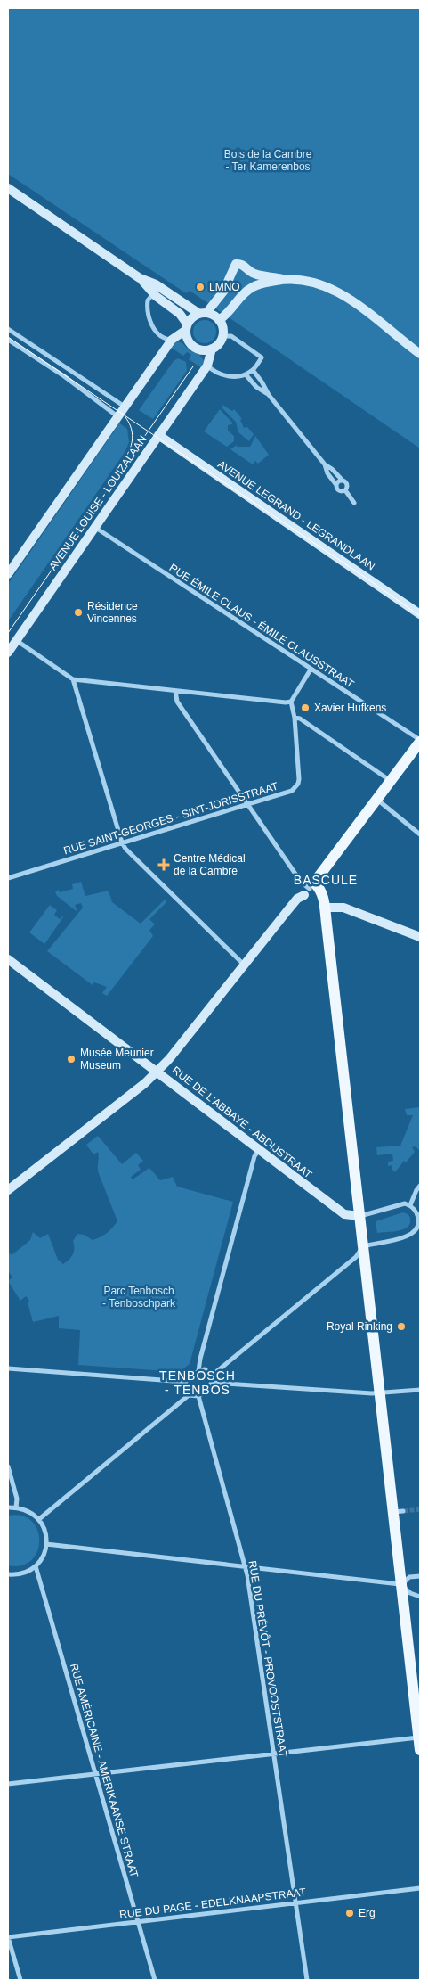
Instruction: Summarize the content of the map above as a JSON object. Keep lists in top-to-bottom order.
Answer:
{
  "streets": {
    "main road": ["AVENUE LOUISE - LOUIZALAAN", "AVENUE LEGRAND - LEGRANDLAAN", "RUE DE L'ABBAYE - ABDIJSTRAAT"],
    "street": [
      "RUE ÉMILE CLAUS - ÉMILE CLAUSSTRAAT",
      "RUE SAINT-GEORGES - SINT-JORISSTRAAT",
      "RUE DU PRÉVÔT - PROVOOSTSTRAAT",
      "RUE AMÉRICAINE - AMERIKAANSE STRAAT",
      "RUE DU PAGE - EDELKNAAPSTRAAT"
    ]
  },
  "crossings": [
    ["AVENUE LOUISE - LOUIZALAAN", "AVENUE LEGRAND - LEGRANDLAAN"],
    ["AVENUE LOUISE - LOUIZALAAN", "RUE ÉMILE CLAUS - ÉMILE CLAUSSTRAAT"],
    ["RUE DU PRÉVÔT - PROVOOSTSTRAAT", "RUE DU PAGE - EDELKNAAPSTRAAT"],
    ["RUE AMÉRICAINE - AMERIKAANSE STRAAT", "RUE DU PAGE - EDELKNAAPSTRAAT"]
  ],
  "districts": ["BASCULE", "TENBOSCH - TENBOS"],
  "parks": ["Bois de la Cambre - Ter Kamerenbos", "Parc Tenbosch - Tenboschpark"],
  "places": {
    "other": [
      "LMNO",
      "Résidence Vincennes",
      "Xavier Hufkens",
      "Musée Meunier Museum",
      "Royal Rinking",
      "Erg"
    ],
    "health": ["Centre Médical de la Cambre"]
  }
}
